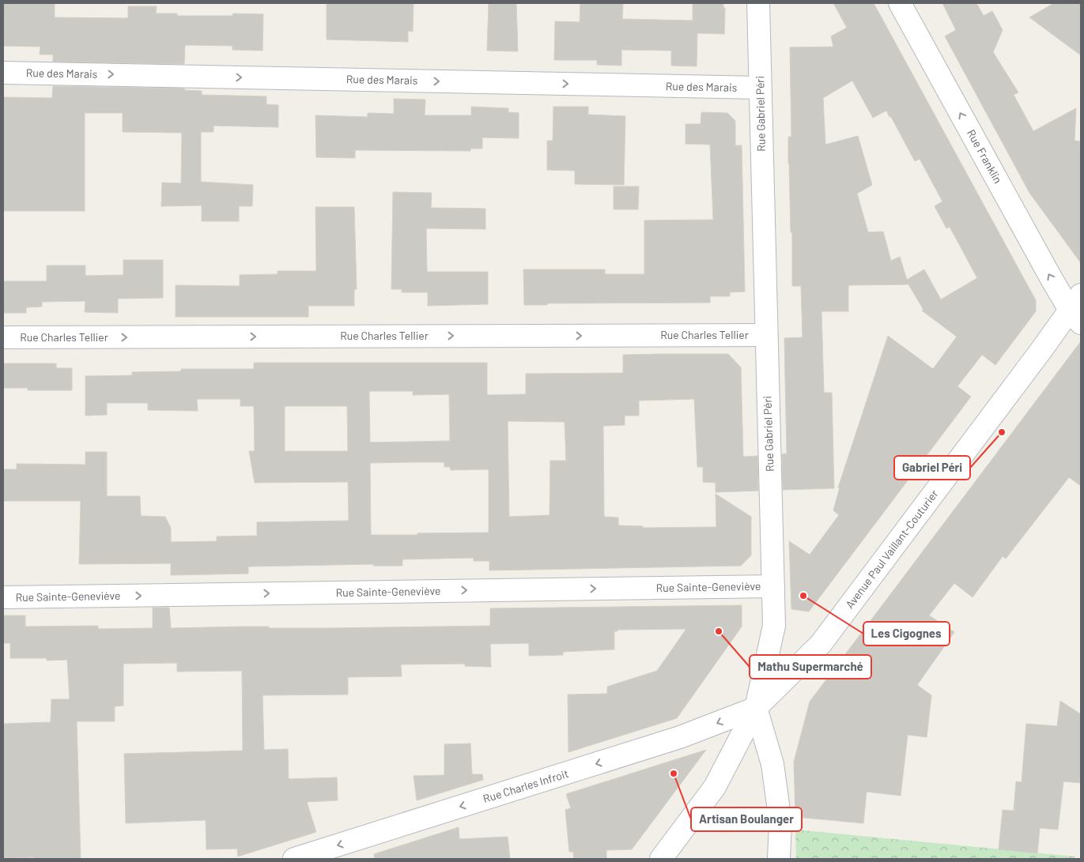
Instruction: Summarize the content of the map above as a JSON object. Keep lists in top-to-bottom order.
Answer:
{
  "streets": {
    "street": [
      "Rue des Marais",
      "Rue Gabriel Péri",
      "Rue Franklin",
      "Rue Charles Tellier",
      "Avenue Paul Vaillant-Couturier",
      "Rue Sainte-Geneviève",
      "Rue Charles Infroit"
    ]
  },
  "crossings": [
    ["Rue des Marais", "Rue Gabriel Péri"],
    ["Rue Gabriel Péri", "Rue Charles Tellier"],
    ["Rue Gabriel Péri", "Avenue Paul Vaillant-Couturier"],
    ["Rue Gabriel Péri", "Rue Sainte-Geneviève"],
    ["Rue Gabriel Péri", "Rue Charles Infroit"],
    ["Rue Franklin", "Avenue Paul Vaillant-Couturier"],
    ["Avenue Paul Vaillant-Couturier", "Rue Charles Infroit"]
  ],
  "one_way": [
    "Rue des Marais",
    "Rue Franklin",
    "Rue Charles Tellier",
    "Rue Sainte-Geneviève",
    "Rue Charles Infroit"
  ],
  "places": [
    "Gabriel Péri",
    "Les Cigognes",
    "Mathu Supermarché",
    "Artisan Boulanger"
  ]
}
